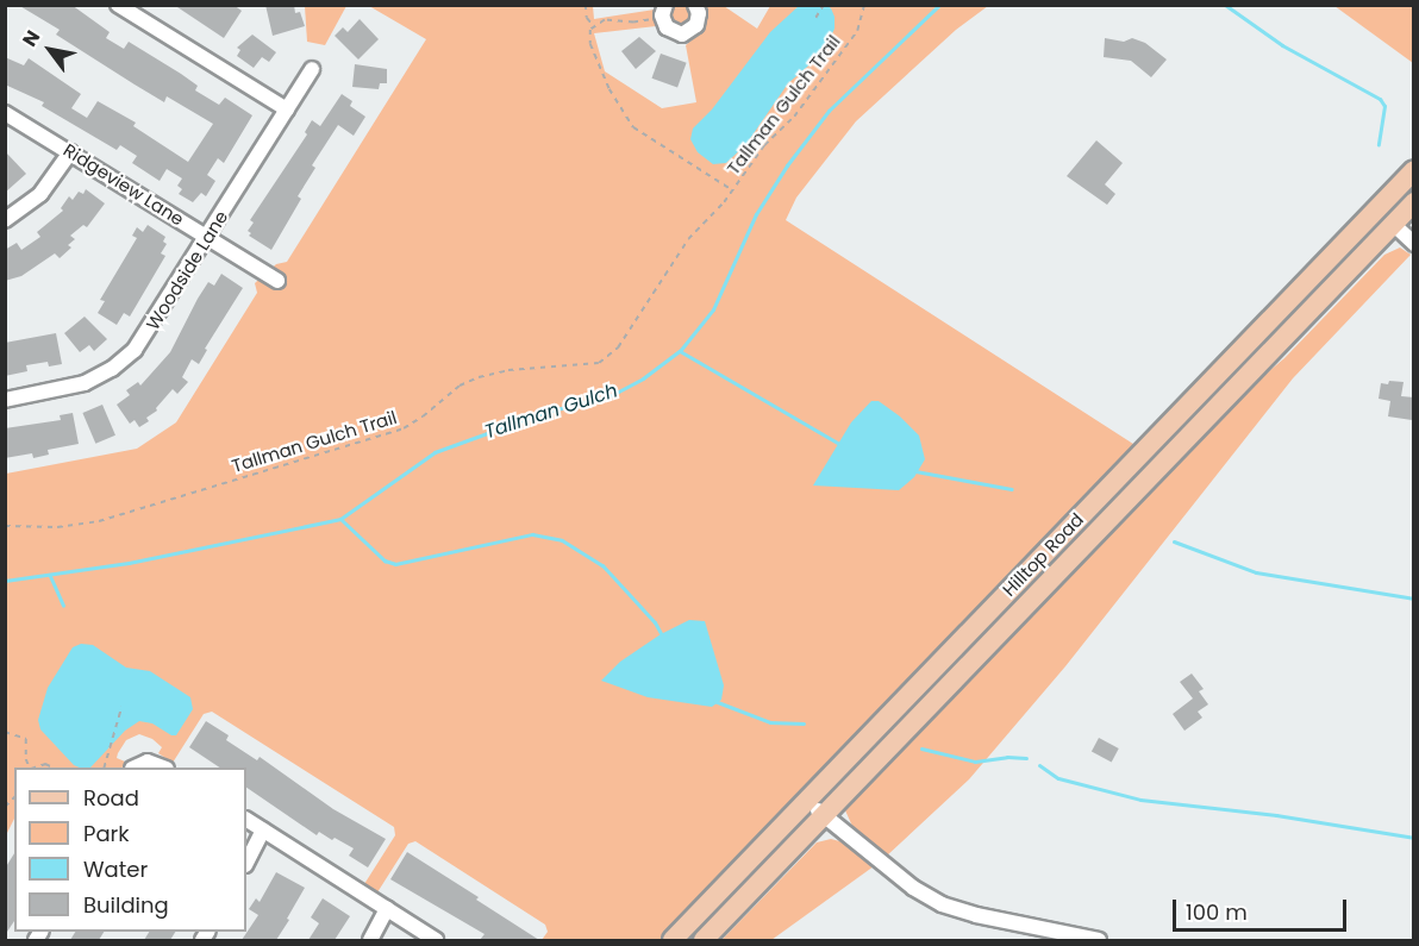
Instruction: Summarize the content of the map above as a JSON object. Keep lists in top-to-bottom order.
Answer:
{
  "streets": {
    "main road": ["Hilltop Road"],
    "street": ["Ridgeview Lane", "Woodside Lane"],
    "path": ["Tallman Gulch Trail"]
  },
  "crossings": [
    ["Ridgeview Lane", "Woodside Lane"]
  ],
  "water": ["Tallman Gulch"],
  "legend": [
    "Road",
    "Park",
    "Water",
    "Building"
  ],
  "scale_bar": "100 m",
  "north": "top left"
}
